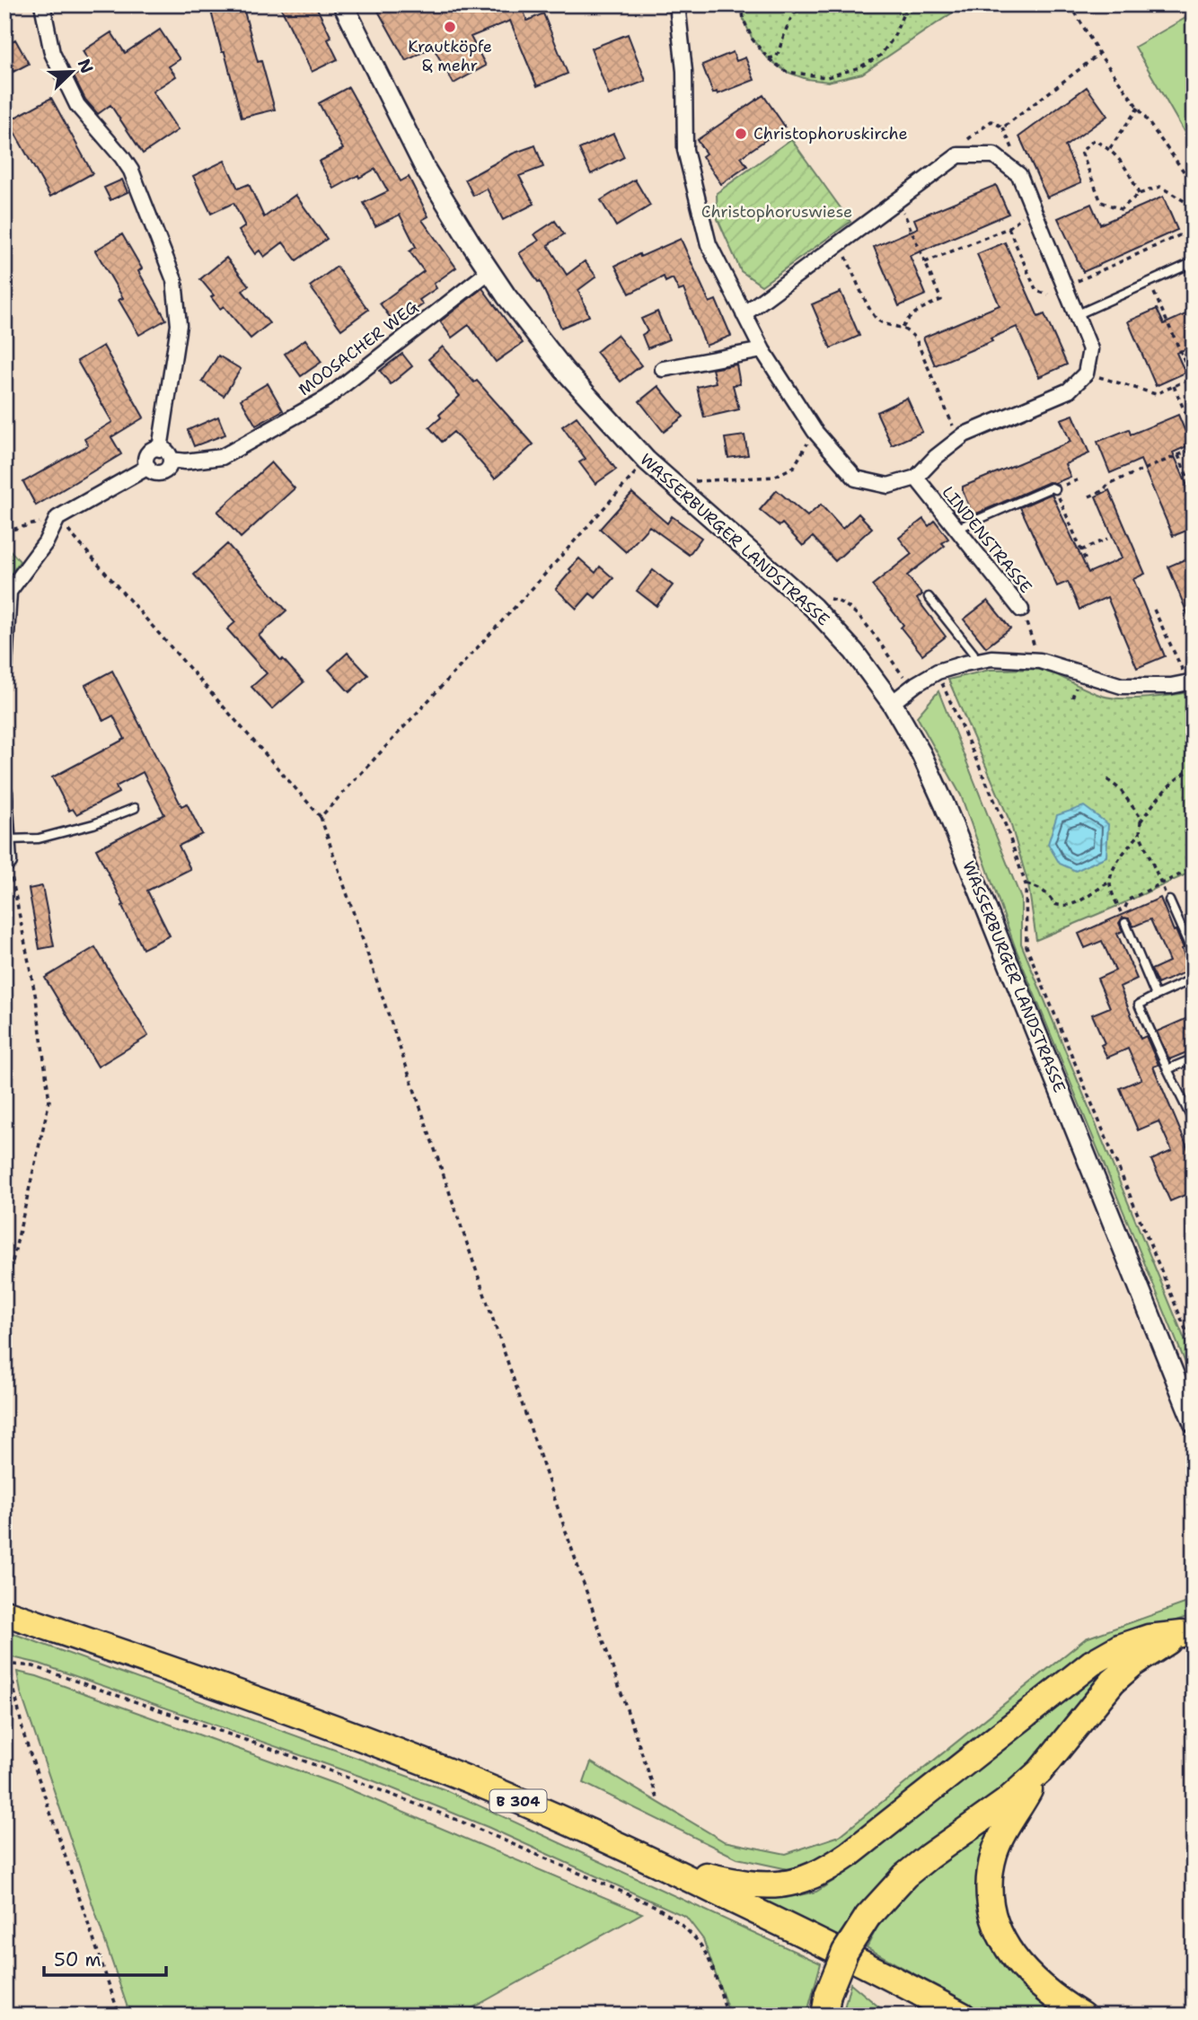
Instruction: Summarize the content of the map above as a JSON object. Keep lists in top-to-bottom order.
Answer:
{
  "streets": {
    "highway": ["B 304"],
    "street": ["MOOSACHER WEG", "WASSERBURGER LANDSTRASSE", "LINDENSTRASSE"]
  },
  "crossings": [
    ["MOOSACHER WEG", "WASSERBURGER LANDSTRASSE"]
  ],
  "parks": ["Christophoruswiese"],
  "places": ["Krautköpfe & mehr", "Christophoruskirche"],
  "scale_bar": "50 m",
  "north": "top right"
}
